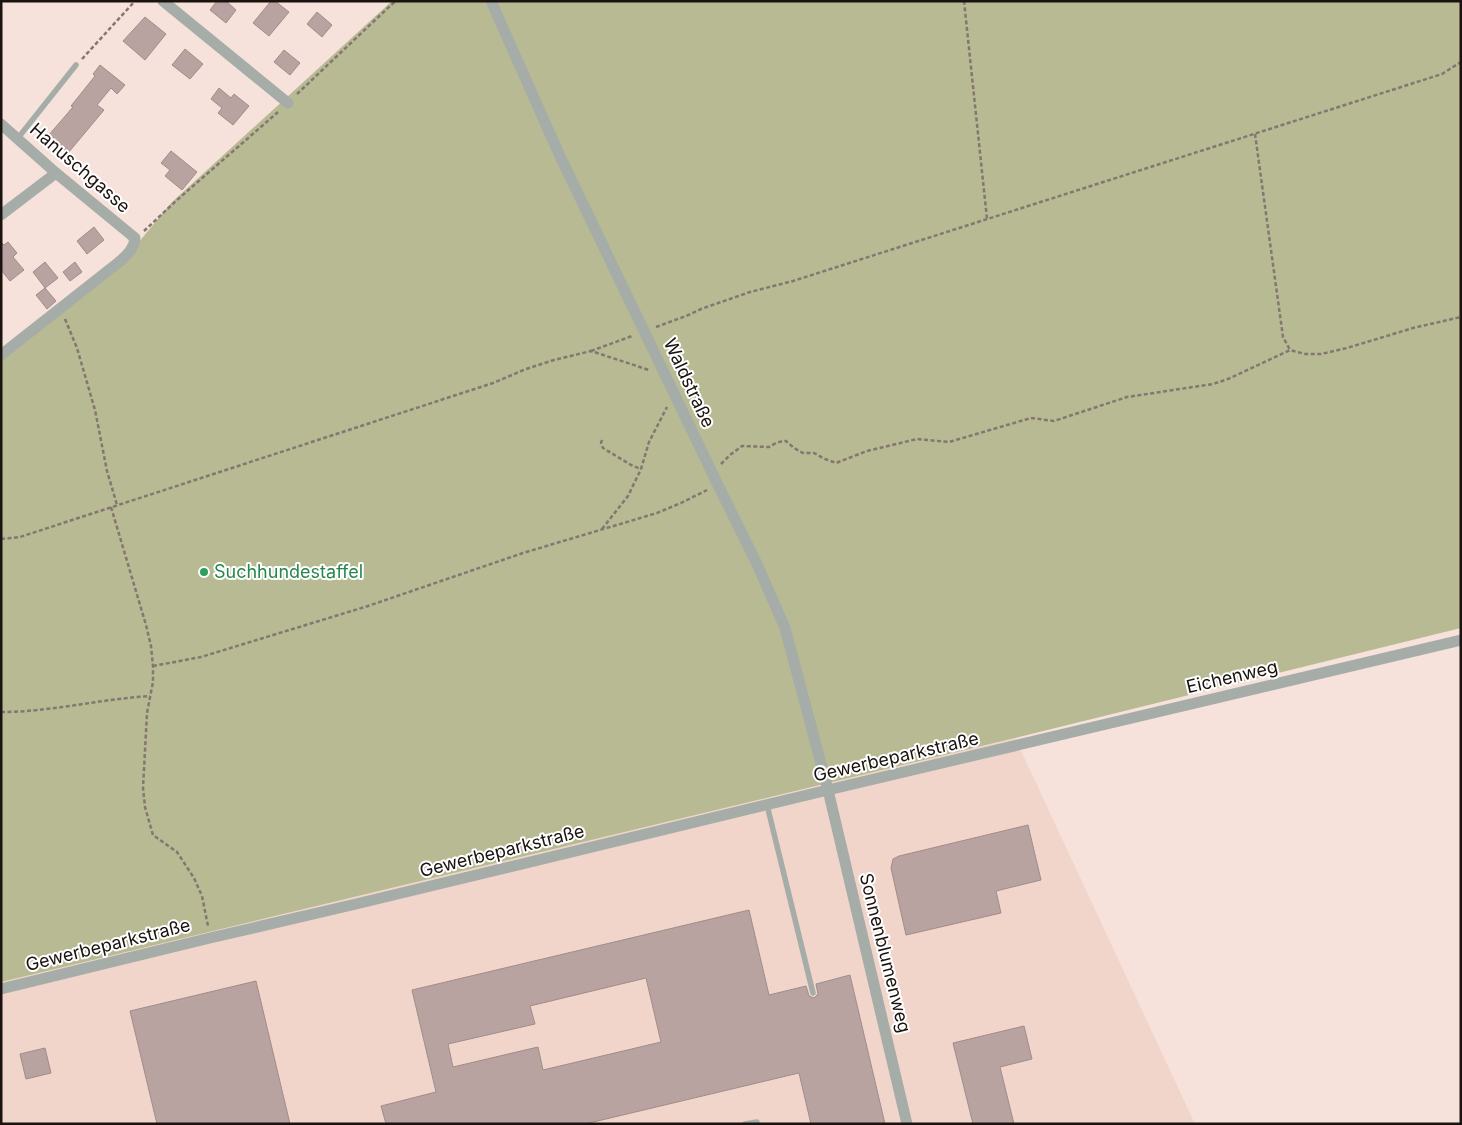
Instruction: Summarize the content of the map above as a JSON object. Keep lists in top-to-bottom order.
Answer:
{
  "streets": {
    "street": [
      "Hanuschgasse",
      "Waldstraße",
      "Eichenweg",
      "Gewerbeparkstraße",
      "Sonnenblumenweg"
    ]
  },
  "crossings": [
    ["Waldstraße", "Gewerbeparkstraße"],
    ["Waldstraße", "Sonnenblumenweg"],
    ["Eichenweg", "Gewerbeparkstraße"],
    ["Gewerbeparkstraße", "Sonnenblumenweg"]
  ],
  "places": ["Suchhundestaffel"]
}
